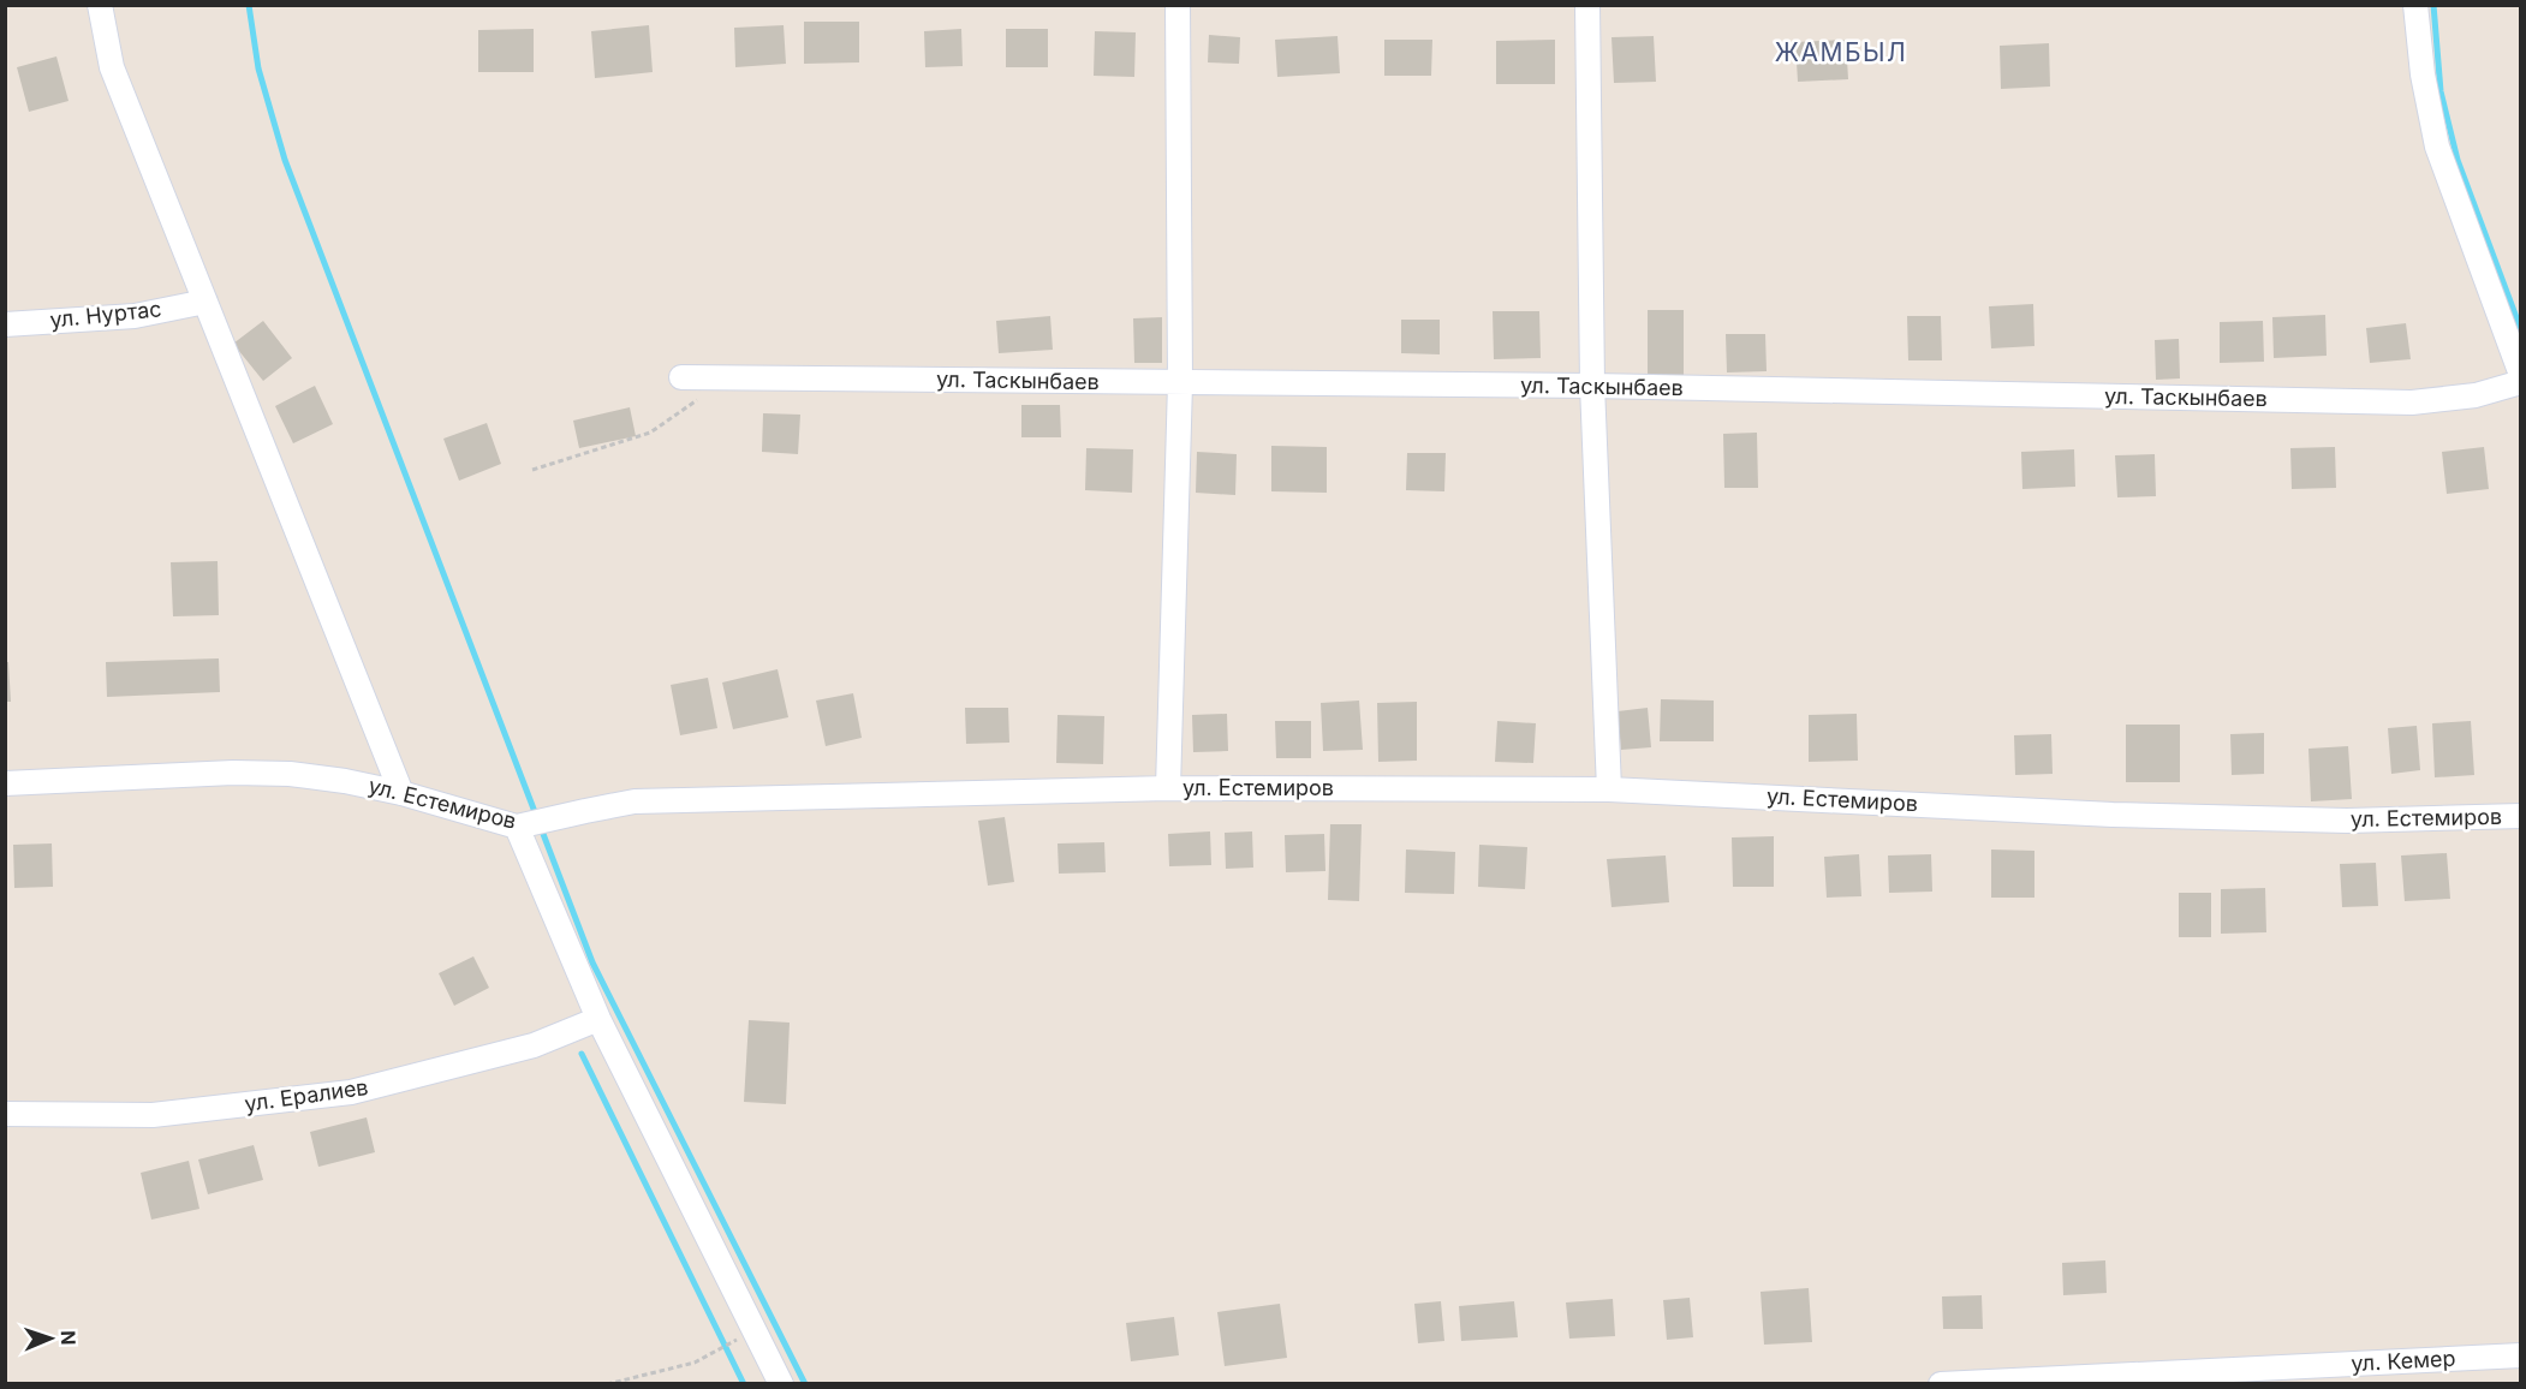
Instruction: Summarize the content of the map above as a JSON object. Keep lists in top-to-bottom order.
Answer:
{
  "streets": {
    "street": [
      "ул. Нуртас",
      "ул. Таскынбаев",
      "ул. Естемиров",
      "ул. Ералиев",
      "ул. Кемер"
    ]
  },
  "districts": ["ЖАМБЫЛ"],
  "north": "right"
}
